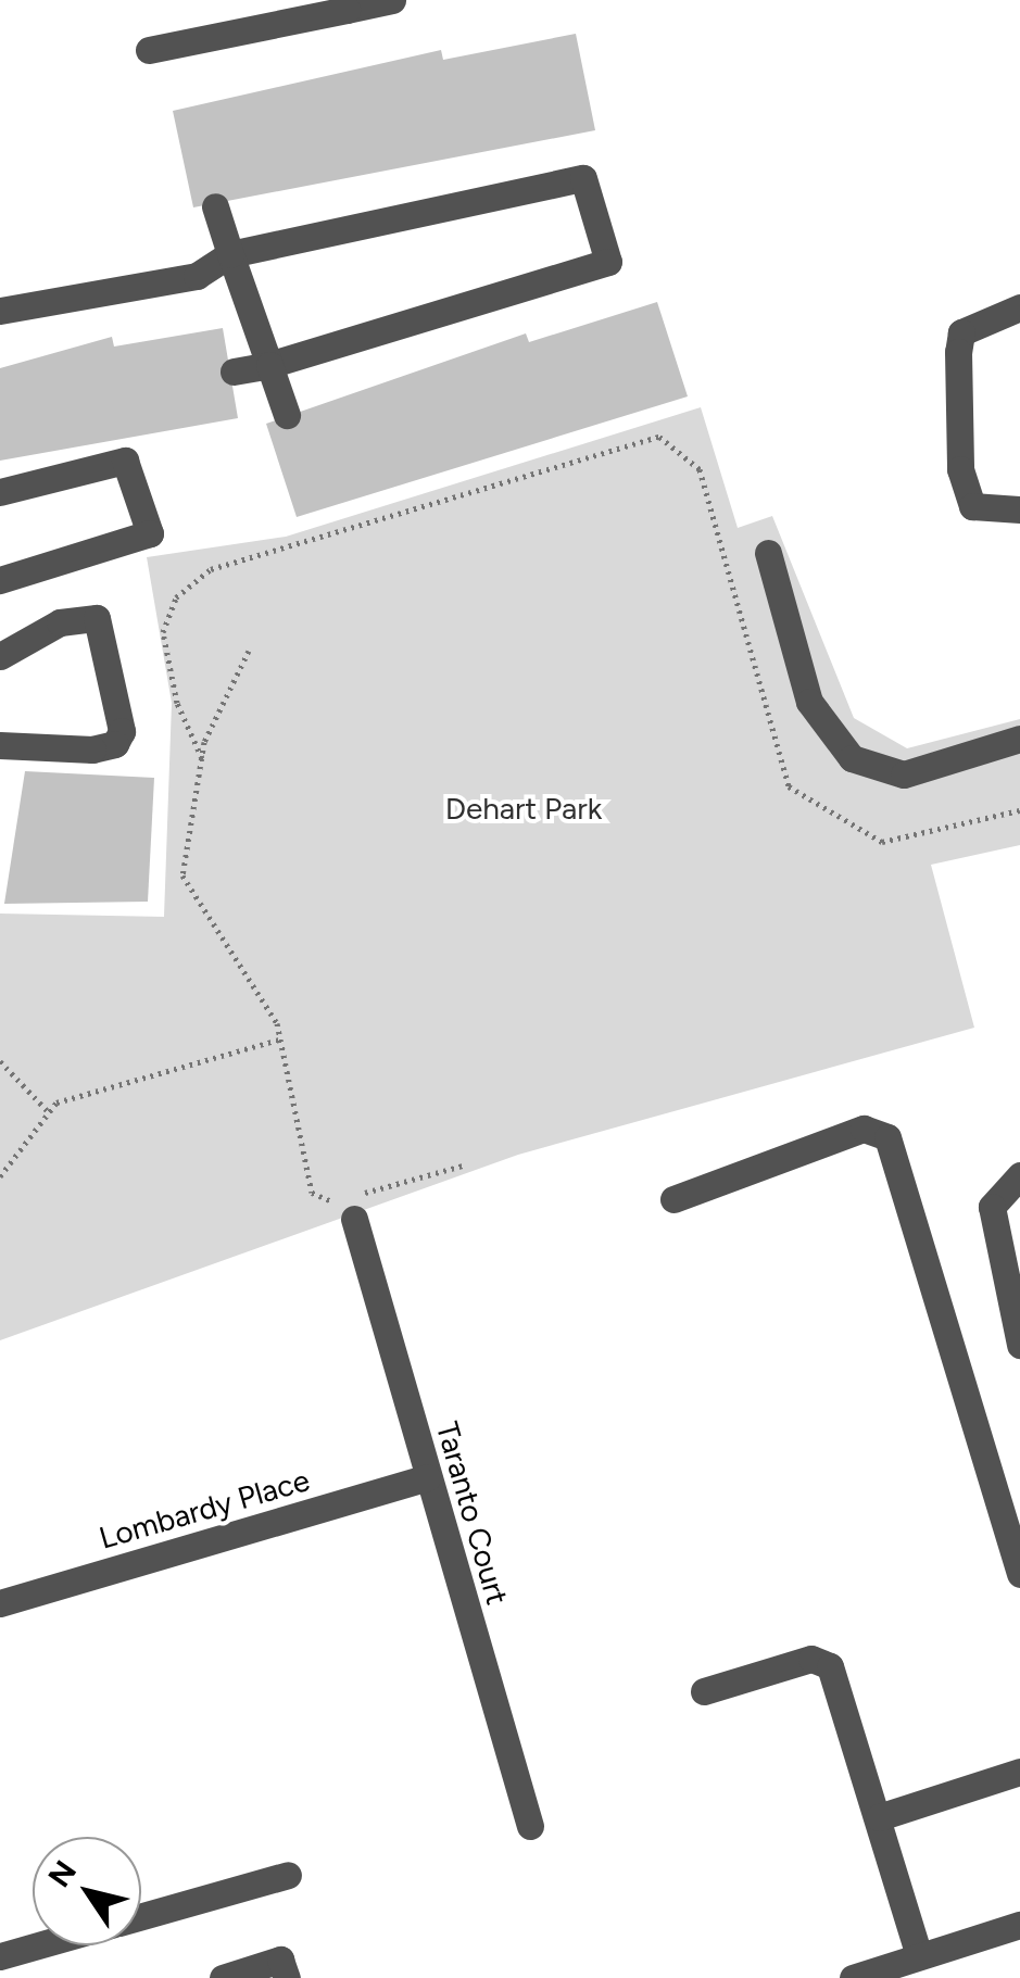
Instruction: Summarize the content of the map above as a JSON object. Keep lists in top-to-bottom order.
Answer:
{
  "streets": {
    "street": ["Lombardy Place", "Taranto Court"]
  },
  "crossings": [
    ["Lombardy Place", "Taranto Court"]
  ],
  "parks": ["Dehart Park"],
  "north": "top left"
}
